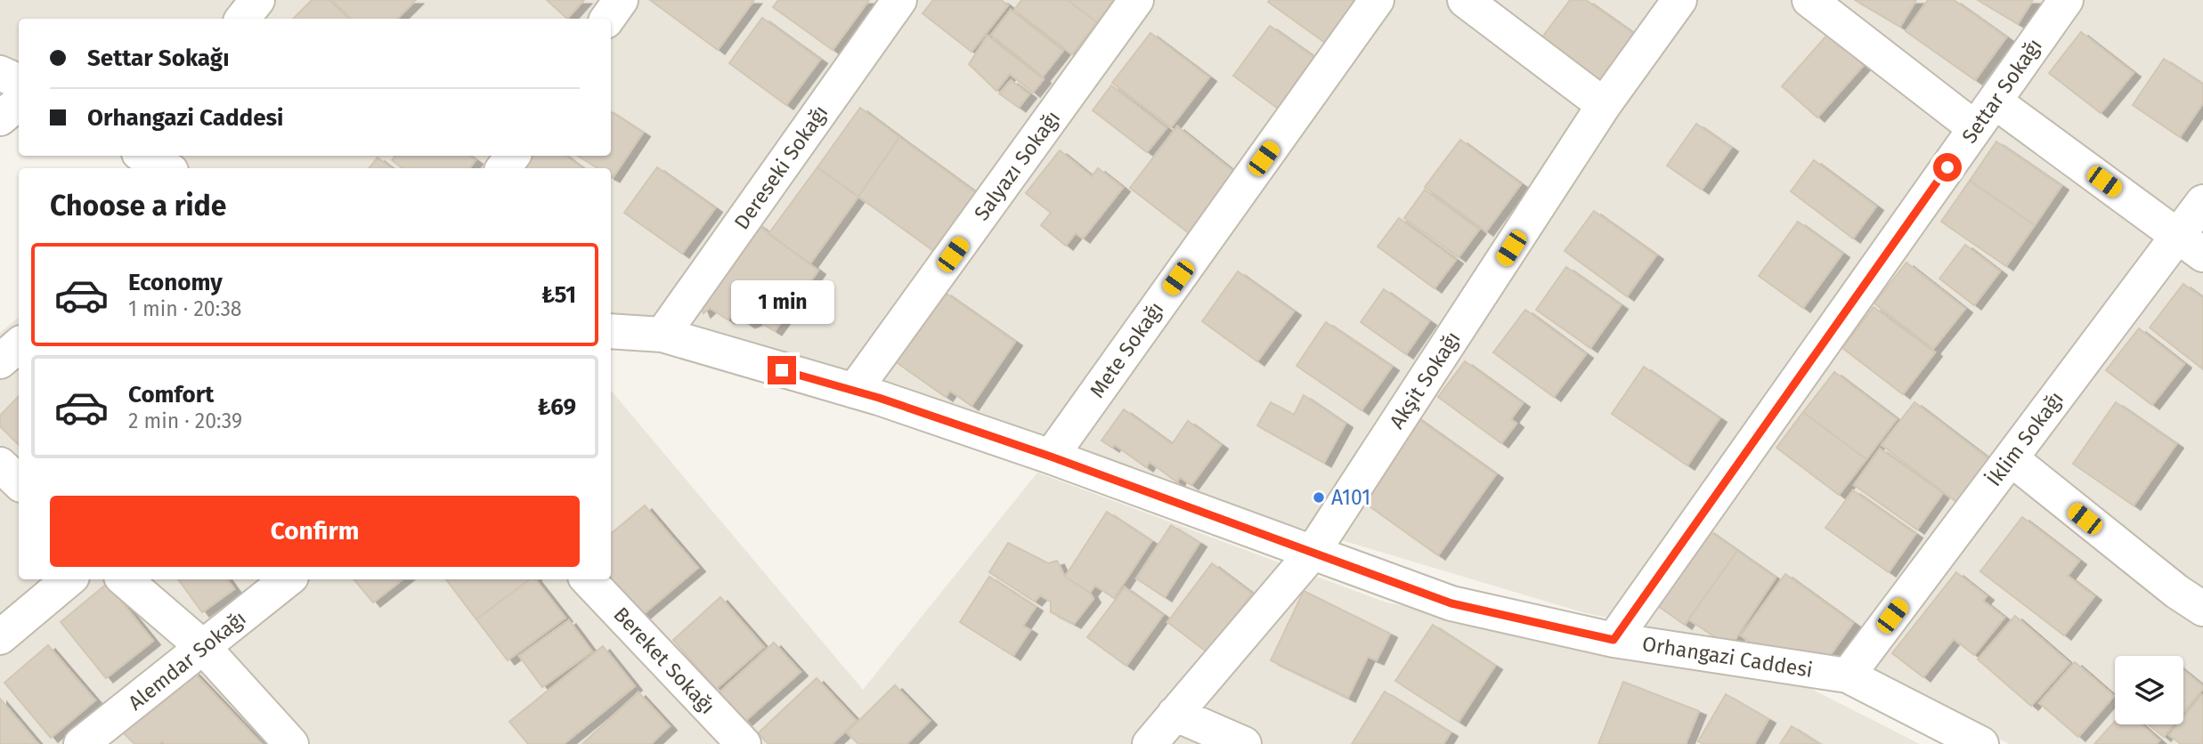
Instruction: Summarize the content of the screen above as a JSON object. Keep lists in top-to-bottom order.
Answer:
{
  "streets": {
    "street": [
      "Settar Sokağı",
      "Salyazı Sokağı",
      "Dereseki Sokağı",
      "Mete Sokağı",
      "Akşit Sokağı",
      "İklim Sokağı",
      "Orhangazi Caddesi",
      "Alemdar Sokağı",
      "Bereket Sokağı"
    ]
  },
  "crossings": [
    ["Settar Sokağı", "Orhangazi Caddesi"],
    ["Salyazı Sokağı", "Orhangazi Caddesi"],
    ["Dereseki Sokağı", "Orhangazi Caddesi"],
    ["Mete Sokağı", "Orhangazi Caddesi"],
    ["Akşit Sokağı", "Orhangazi Caddesi"],
    ["İklim Sokağı", "Orhangazi Caddesi"]
  ],
  "places": ["A101"],
  "page": {
    "banner": ["Settar Sokağı", "Orhangazi Caddesi"],
    "heading": "Choose a ride",
    "list": [
      {
        "name": "Economy",
        "note": "1 min · 20:38",
        "value": "₺51"
      },
      {
        "name": "Comfort",
        "note": "2 min · 20:39",
        "value": "₺69"
      }
    ],
    "bubble": "1 min",
    "buttons": "Confirm"
  }
}
